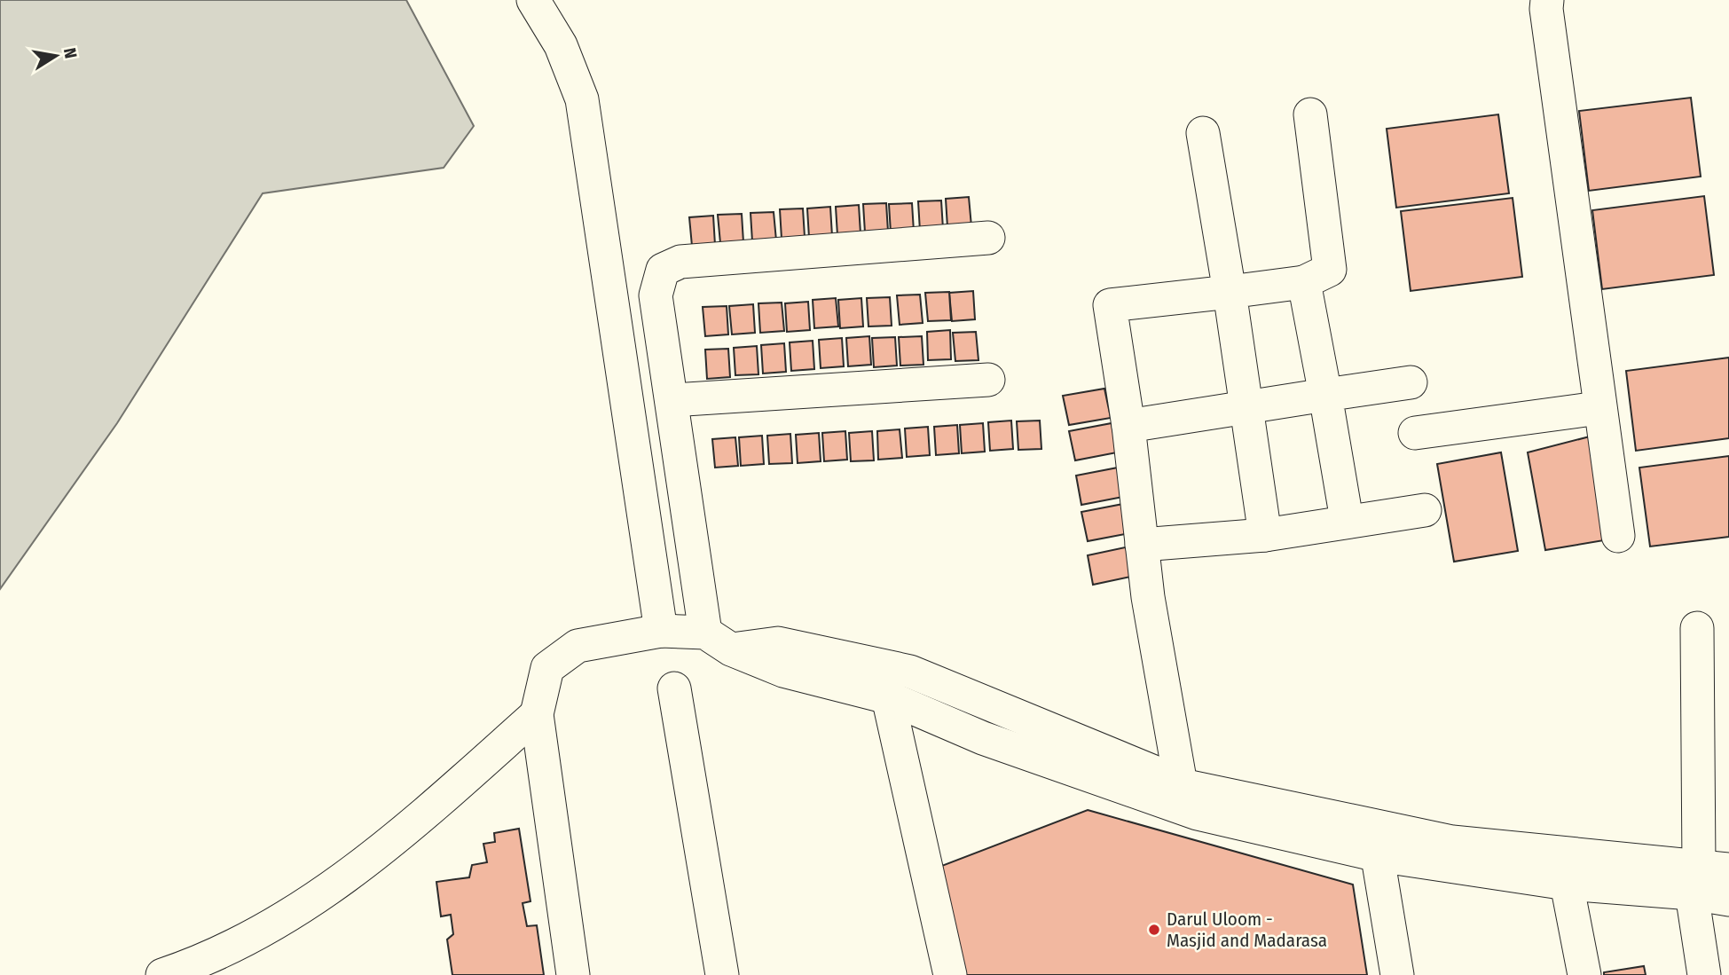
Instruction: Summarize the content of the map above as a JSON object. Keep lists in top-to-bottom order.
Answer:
{
  "places": ["Darul Uloom - Masjid and Madarasa"],
  "north": "right"
}
